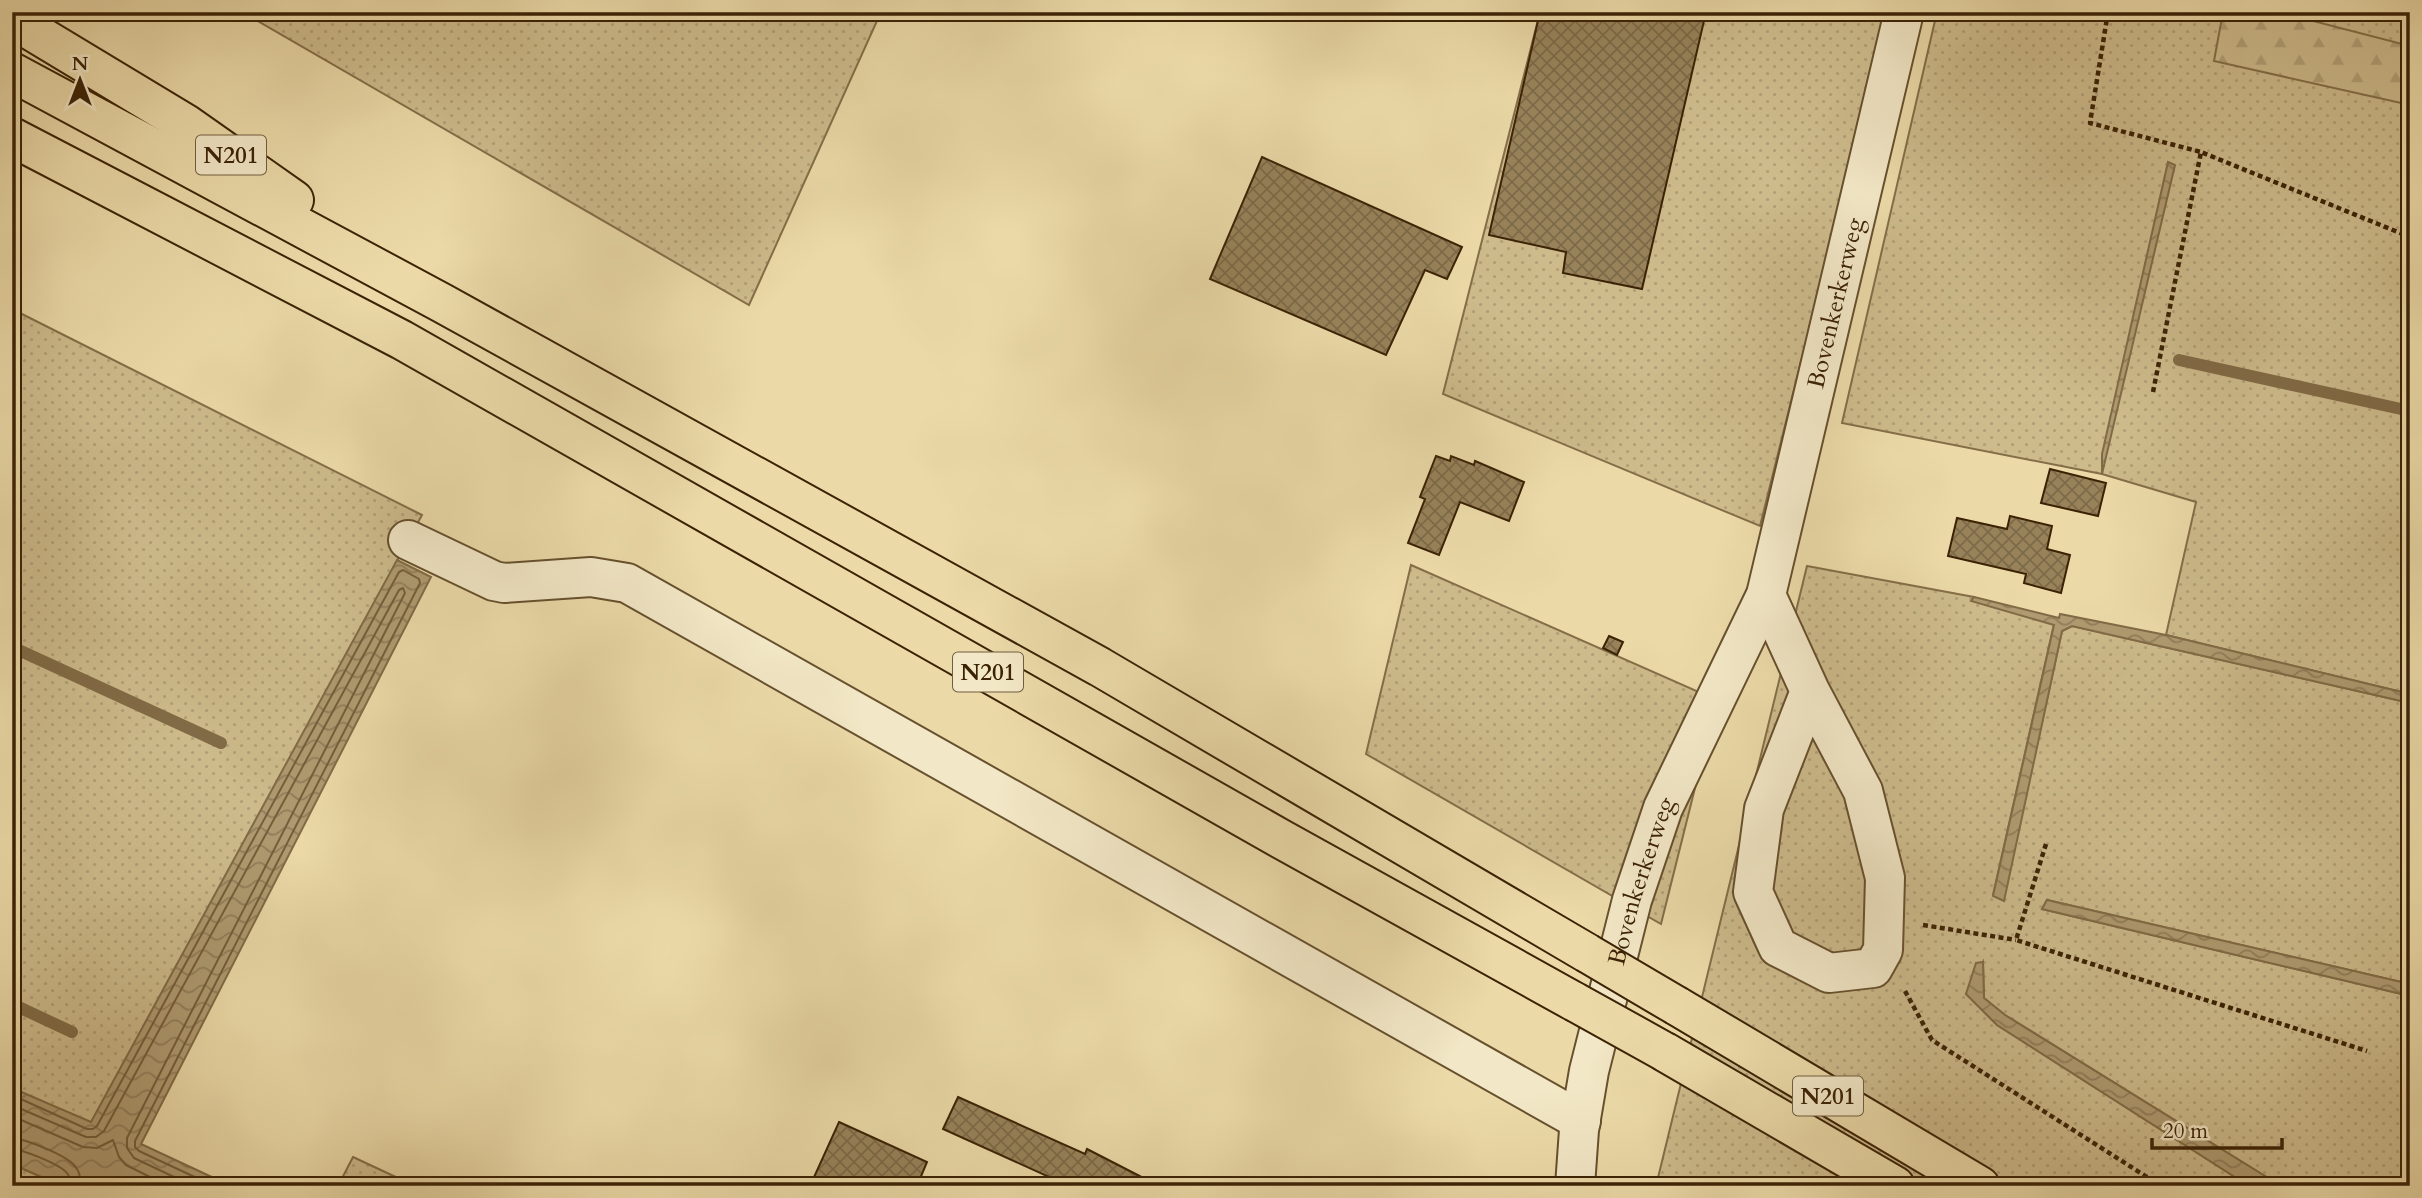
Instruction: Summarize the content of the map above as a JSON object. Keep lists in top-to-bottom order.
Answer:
{
  "streets": {
    "highway": ["N201"],
    "street": ["Bovenkerkerweg"]
  },
  "scale_bar": "20 m",
  "north": "top"
}
